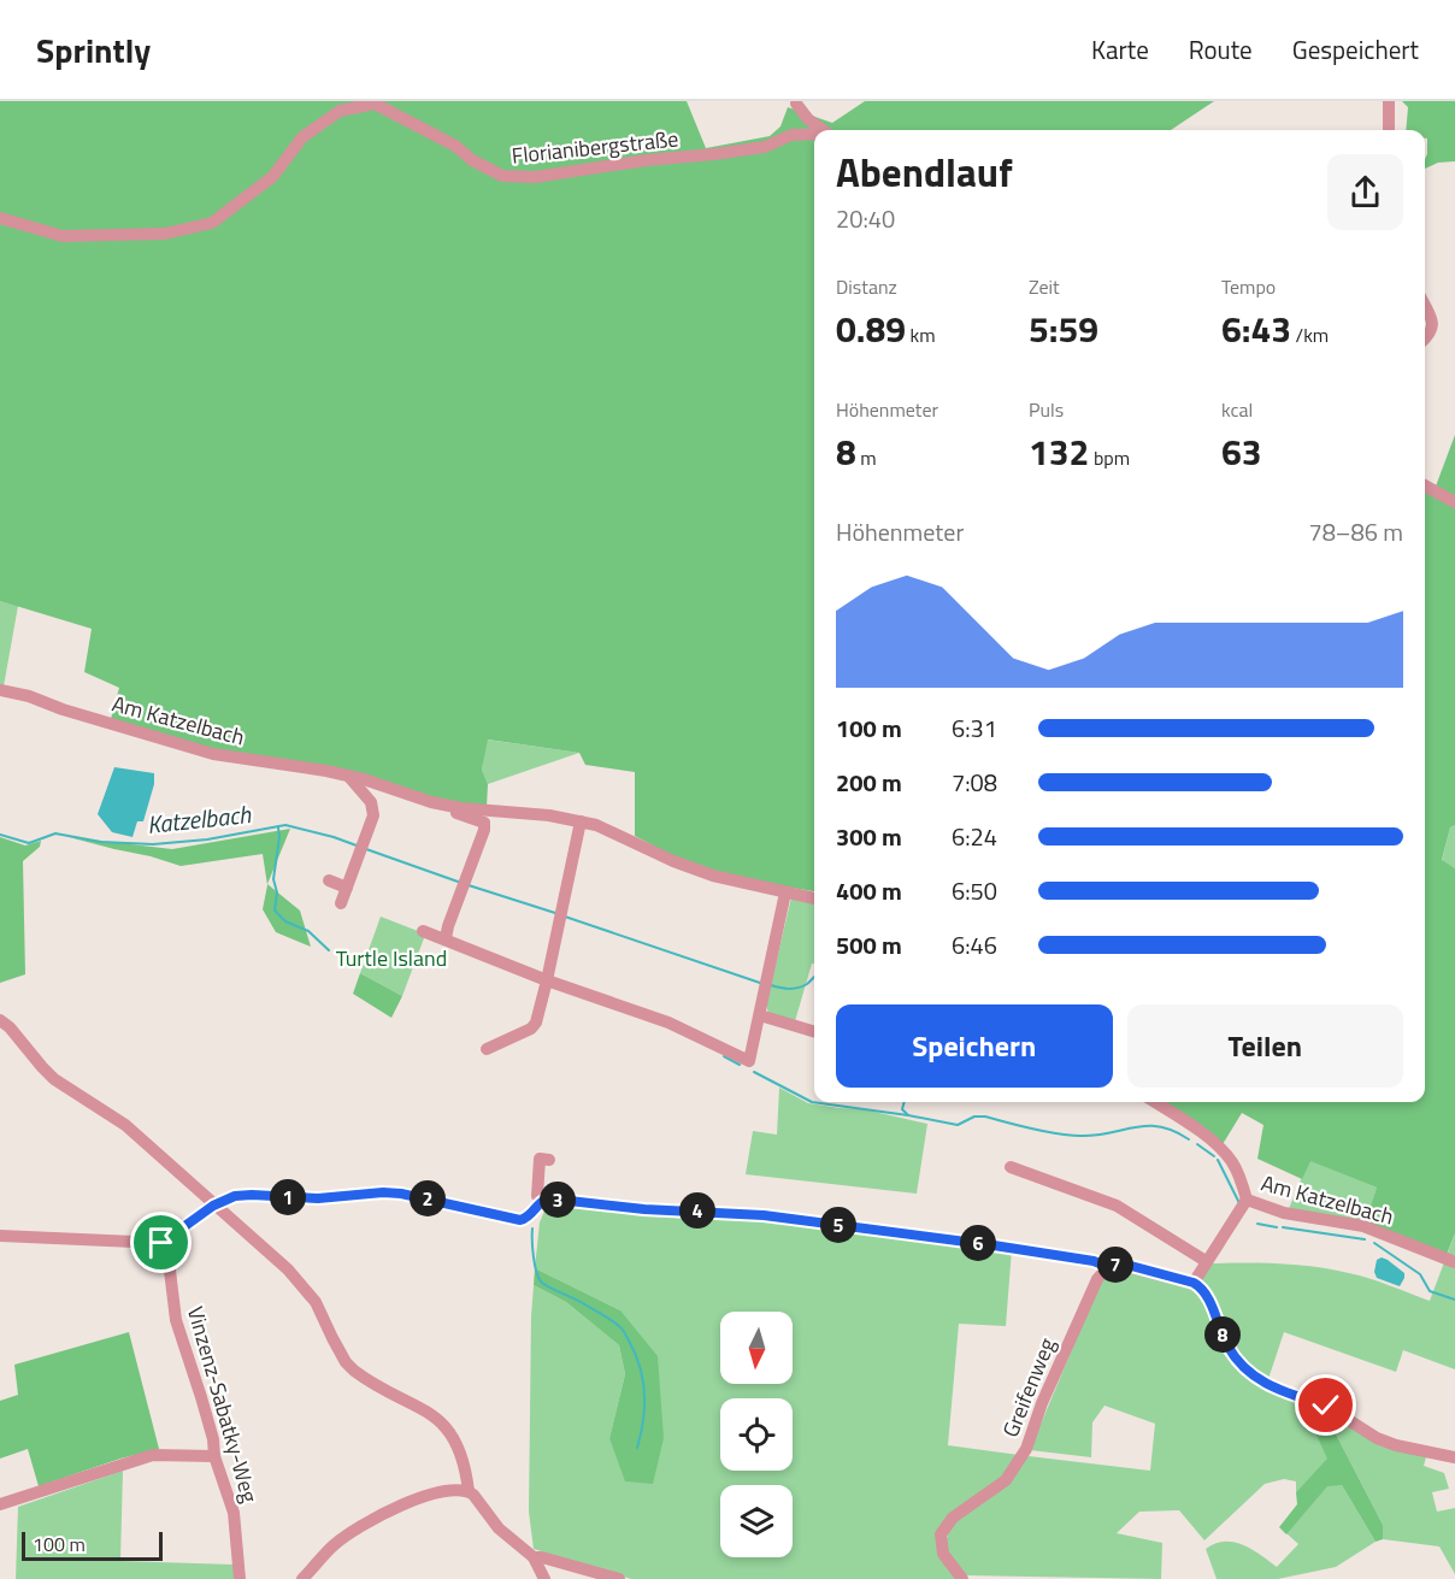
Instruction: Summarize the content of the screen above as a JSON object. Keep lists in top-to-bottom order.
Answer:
{
  "streets": {
    "street": [
      "Florianibergstraße",
      "Am Katzelbach",
      "Greifenweg",
      "Vinzenz-Sabatky-Weg"
    ]
  },
  "water": ["Katzelbach"],
  "parks": ["Turtle Island"],
  "scale_bar": "100 m",
  "north": "bottom",
  "page": {
    "header": "Sprintly",
    "nav": ["Karte", "Route", "Gespeichert"],
    "heading": ["Abendlauf", "20:40"],
    "stats": [
      ["Distanz", "0.89 km"],
      ["Zeit", "5:59"],
      ["Tempo", "6:43 /km"],
      ["Höhenmeter", "8 m"],
      ["Puls", "132 bpm"],
      ["kcal", "63"]
    ],
    "chart": ["Höhenmeter", "78–86 m"],
    "list": [
      {
        "name": "100 m",
        "note": "6:31"
      },
      {
        "name": "200 m",
        "note": "7:08"
      },
      {
        "name": "300 m",
        "note": "6:24"
      },
      {
        "name": "400 m",
        "note": "6:50"
      },
      {
        "name": "500 m",
        "note": "6:46"
      }
    ],
    "buttons": ["Speichern", "Teilen"],
    "pins": [
      "1",
      "2",
      "3",
      "4",
      "5",
      "6",
      "7",
      "8"
    ],
    "scale": "100 m"
  }
}
